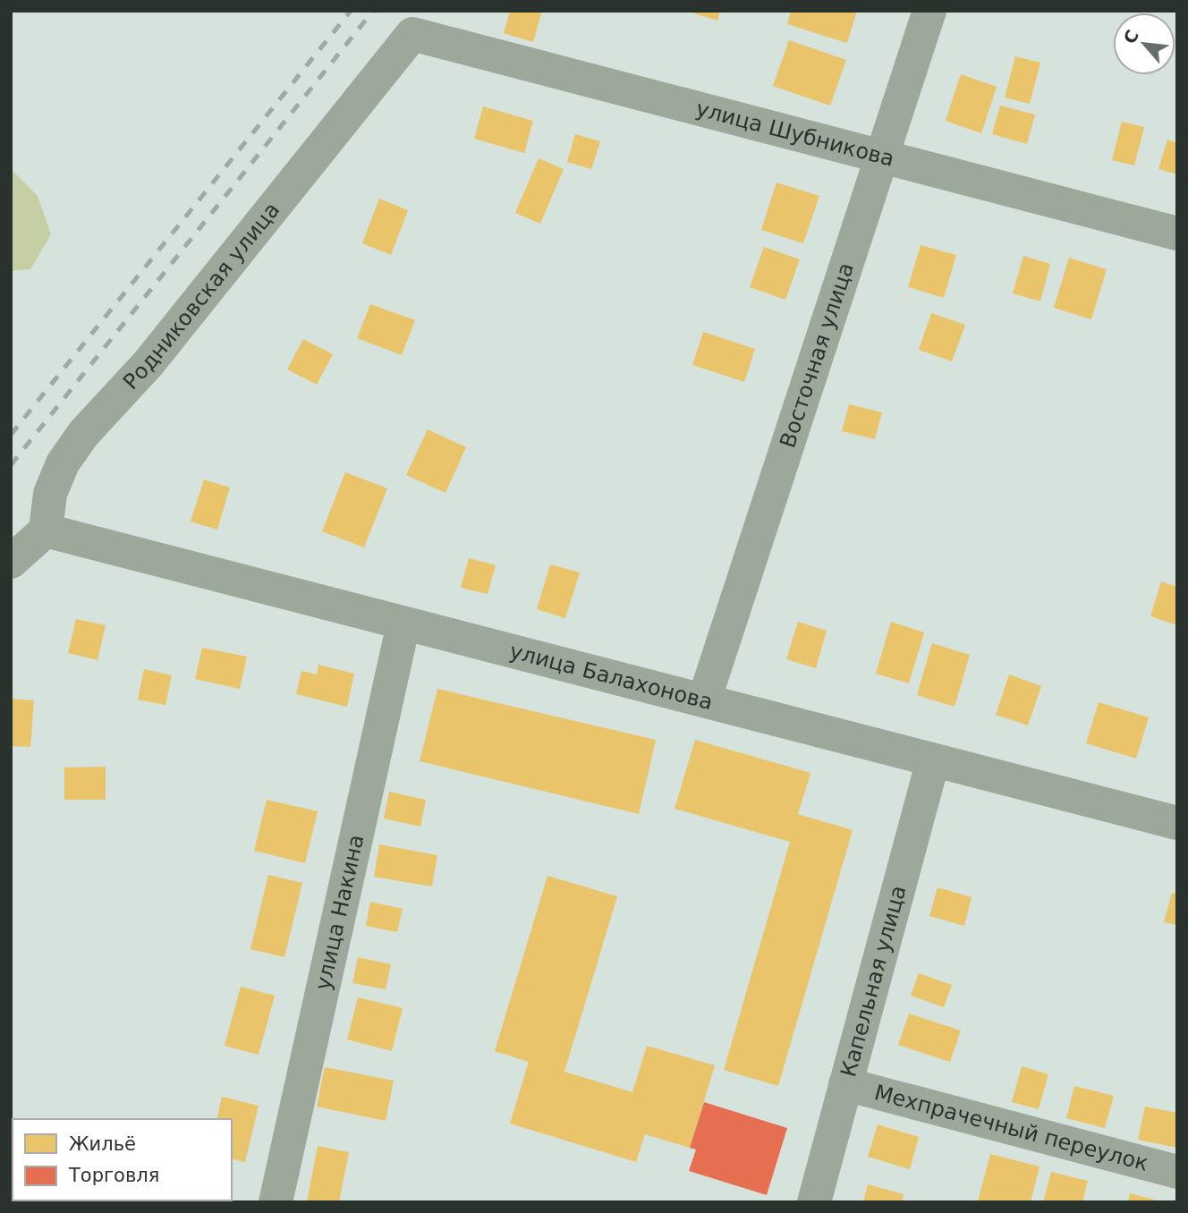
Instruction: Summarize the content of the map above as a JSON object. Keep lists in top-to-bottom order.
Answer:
{
  "streets": {
    "street": [
      "улица Шубникова",
      "Родниковская улица",
      "Восточная улица",
      "улица Балахонова",
      "улица Накина",
      "Капельная улица",
      "Мехпрачечный переулок"
    ]
  },
  "crossings": [
    ["улица Шубникова", "Родниковская улица"],
    ["улица Шубникова", "Восточная улица"],
    ["Родниковская улица", "улица Балахонова"],
    ["Восточная улица", "улица Балахонова"],
    ["улица Балахонова", "улица Накина"],
    ["улица Балахонова", "Капельная улица"],
    ["Капельная улица", "Мехпрачечный переулок"]
  ],
  "legend": ["Жильё", "Торговля"],
  "north": "top left"
}
